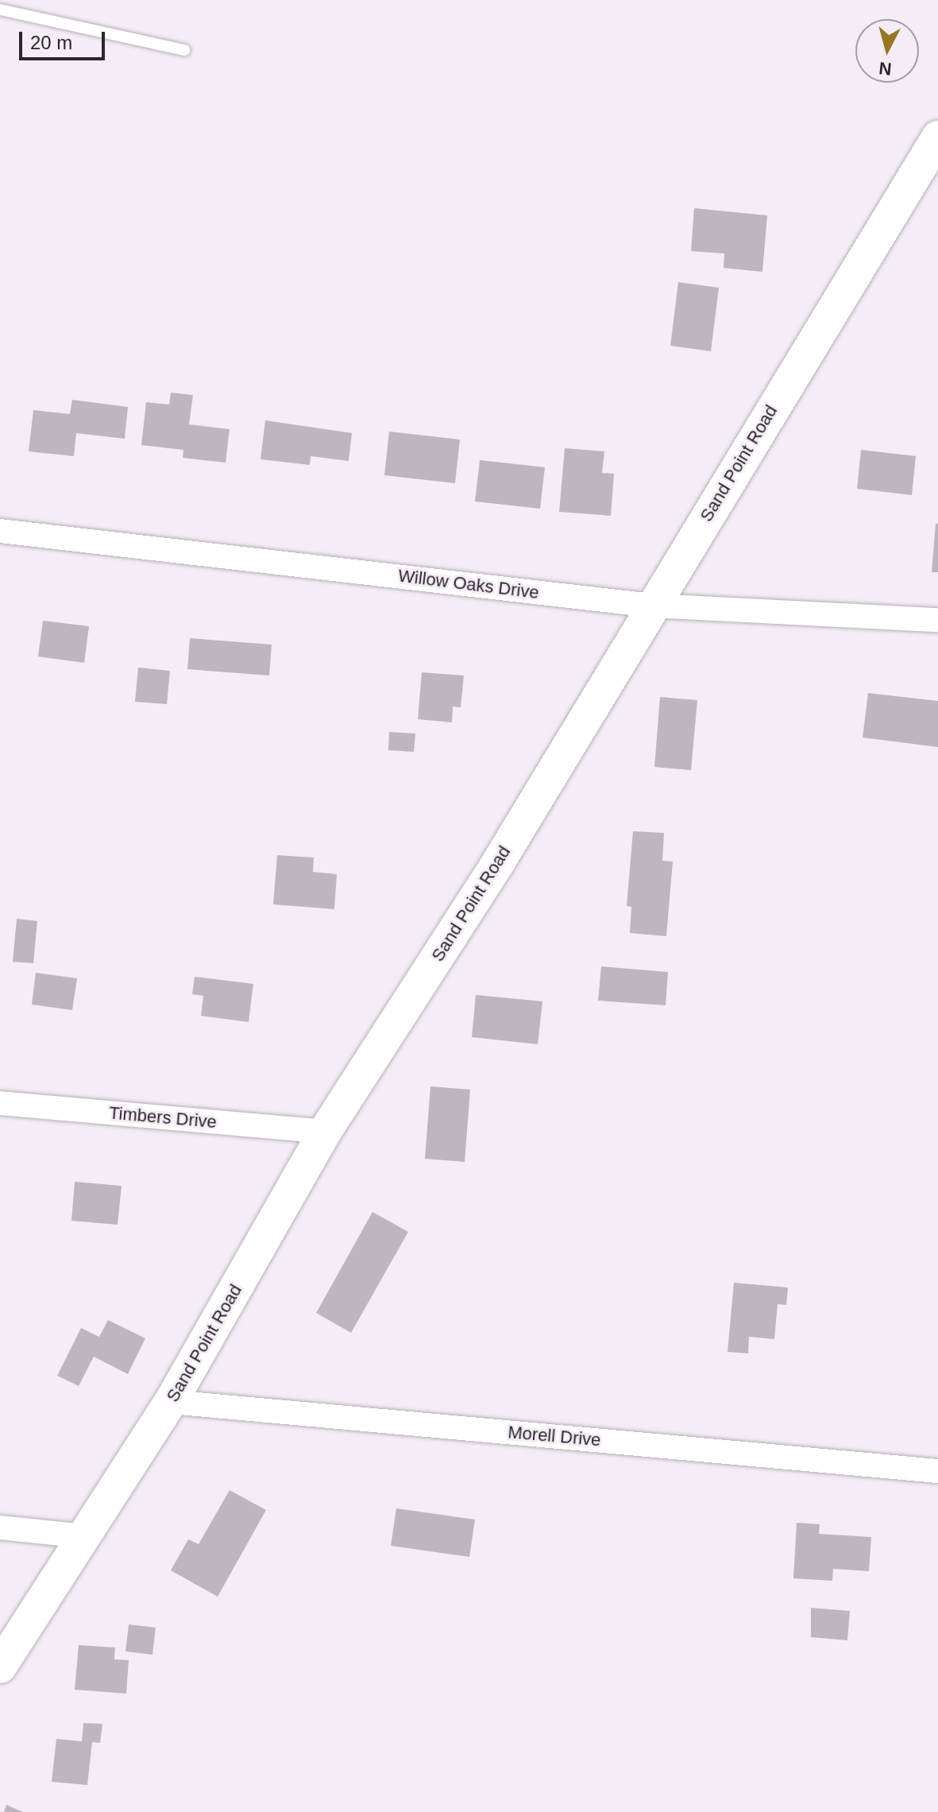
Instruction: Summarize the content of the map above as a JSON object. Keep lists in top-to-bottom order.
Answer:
{
  "streets": {
    "street": [
      "Sand Point Road",
      "Willow Oaks Drive",
      "Timbers Drive",
      "Morell Drive"
    ]
  },
  "crossings": [
    ["Sand Point Road", "Willow Oaks Drive"],
    ["Sand Point Road", "Timbers Drive"],
    ["Sand Point Road", "Morell Drive"]
  ],
  "scale_bar": "20 m",
  "north": "bottom"
}
